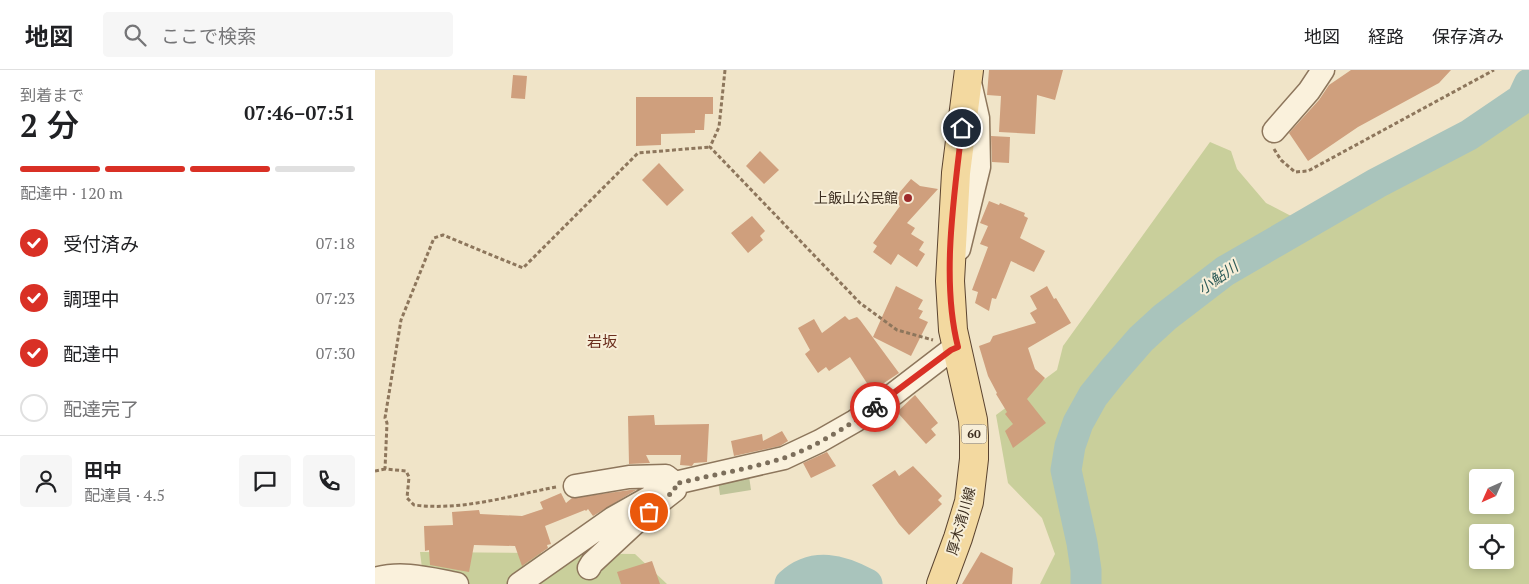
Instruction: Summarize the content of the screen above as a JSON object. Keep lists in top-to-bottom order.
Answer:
{
  "streets": {
    "main road": ["60", "厚木清川線"]
  },
  "districts": ["岩坂"],
  "water": ["小鮎川"],
  "places": ["上飯山公民館"],
  "north": "bottom left",
  "page": {
    "header": "地図",
    "search": "ここで検索",
    "nav": ["地図", "経路", "保存済み"],
    "heading": ["2 分", "到着まで", "07:46–07:51"],
    "panel": ["田中", "配達員 · 4.5"],
    "bar": "配達中 · 120 m",
    "list": [
      ["受付済み", "07:18"],
      ["調理中", "07:23"],
      ["配達中", "07:30"],
      "配達完了"
    ]
  }
}
